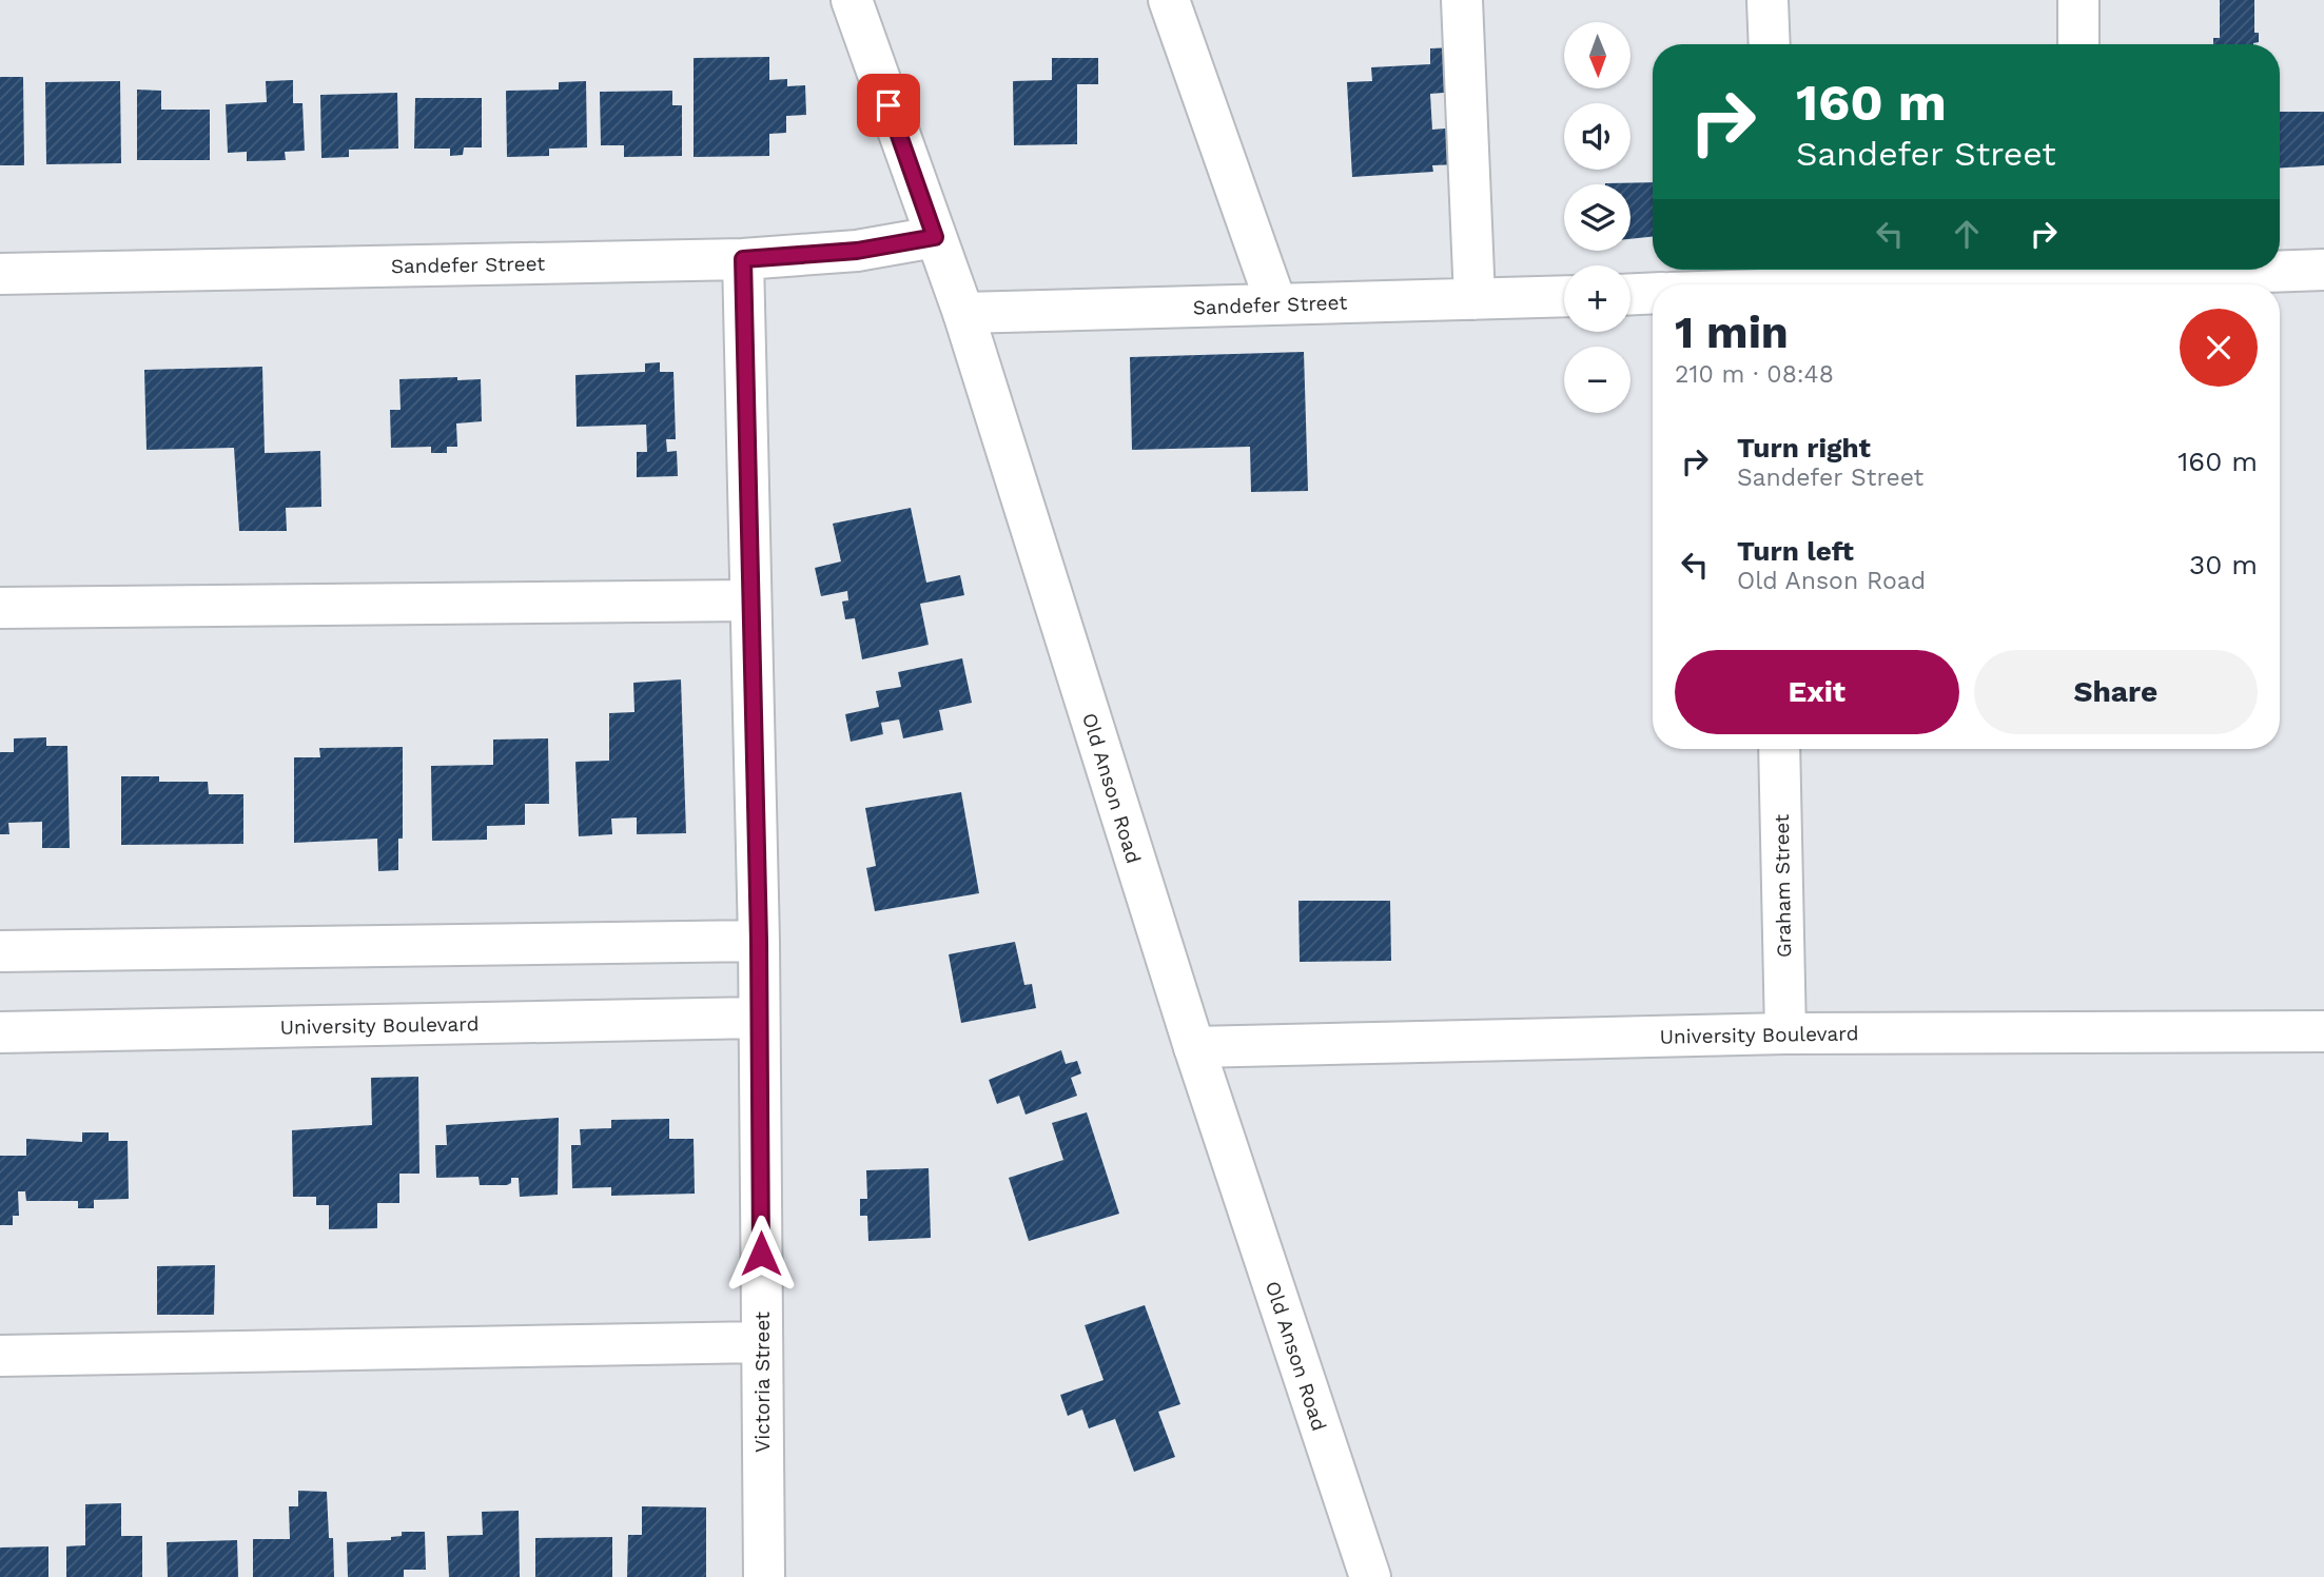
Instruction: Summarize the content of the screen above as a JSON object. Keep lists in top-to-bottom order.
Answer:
{
  "streets": {
    "street": [
      "Sandefer Street",
      "Old Anson Road",
      "Graham Street",
      "University Boulevard",
      "Victoria Street"
    ]
  },
  "crossings": [
    ["Sandefer Street", "Old Anson Road"],
    ["Sandefer Street", "Victoria Street"],
    ["Old Anson Road", "University Boulevard"],
    ["Graham Street", "University Boulevard"],
    ["University Boulevard", "Victoria Street"]
  ],
  "north": "bottom",
  "page": {
    "map_buttons": ["+", "−"],
    "turn": ["160 m", "Sandefer Street"],
    "heading": ["1 min", "210 m · 08:48"],
    "list": [
      {
        "name": "Turn right",
        "note": "Sandefer Street",
        "value": "160 m"
      },
      {
        "name": "Turn left",
        "note": "Old Anson Road",
        "value": "30 m"
      }
    ],
    "buttons": ["Exit", "Share"]
  }
}
